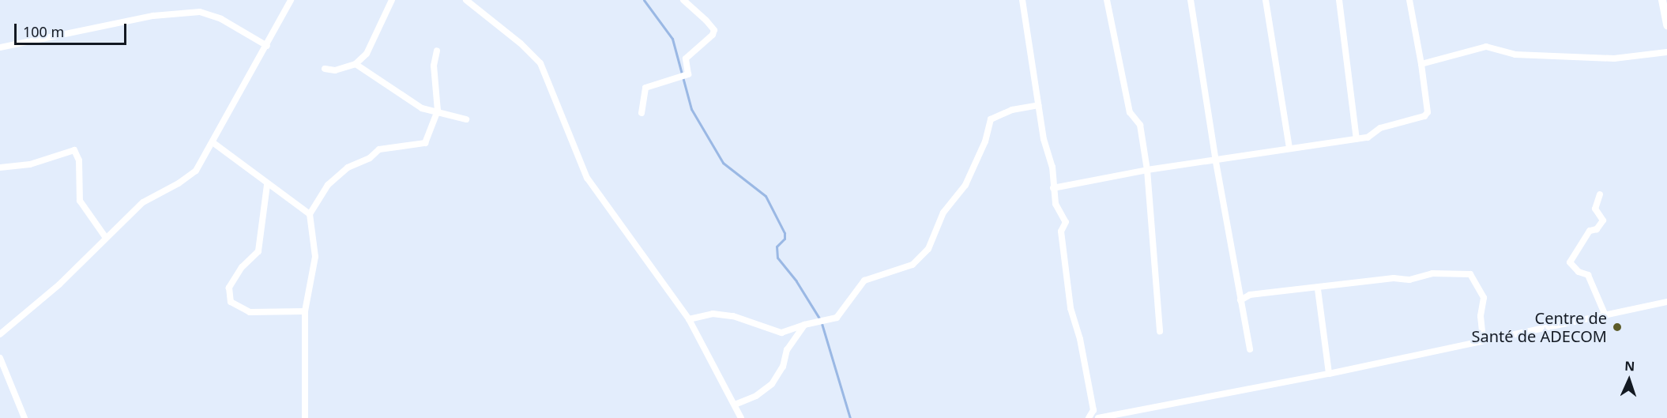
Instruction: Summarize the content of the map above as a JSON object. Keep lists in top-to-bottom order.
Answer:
{
  "places": ["Centre de Santé de ADECOM"],
  "scale_bar": "100 m",
  "north": "top"
}
